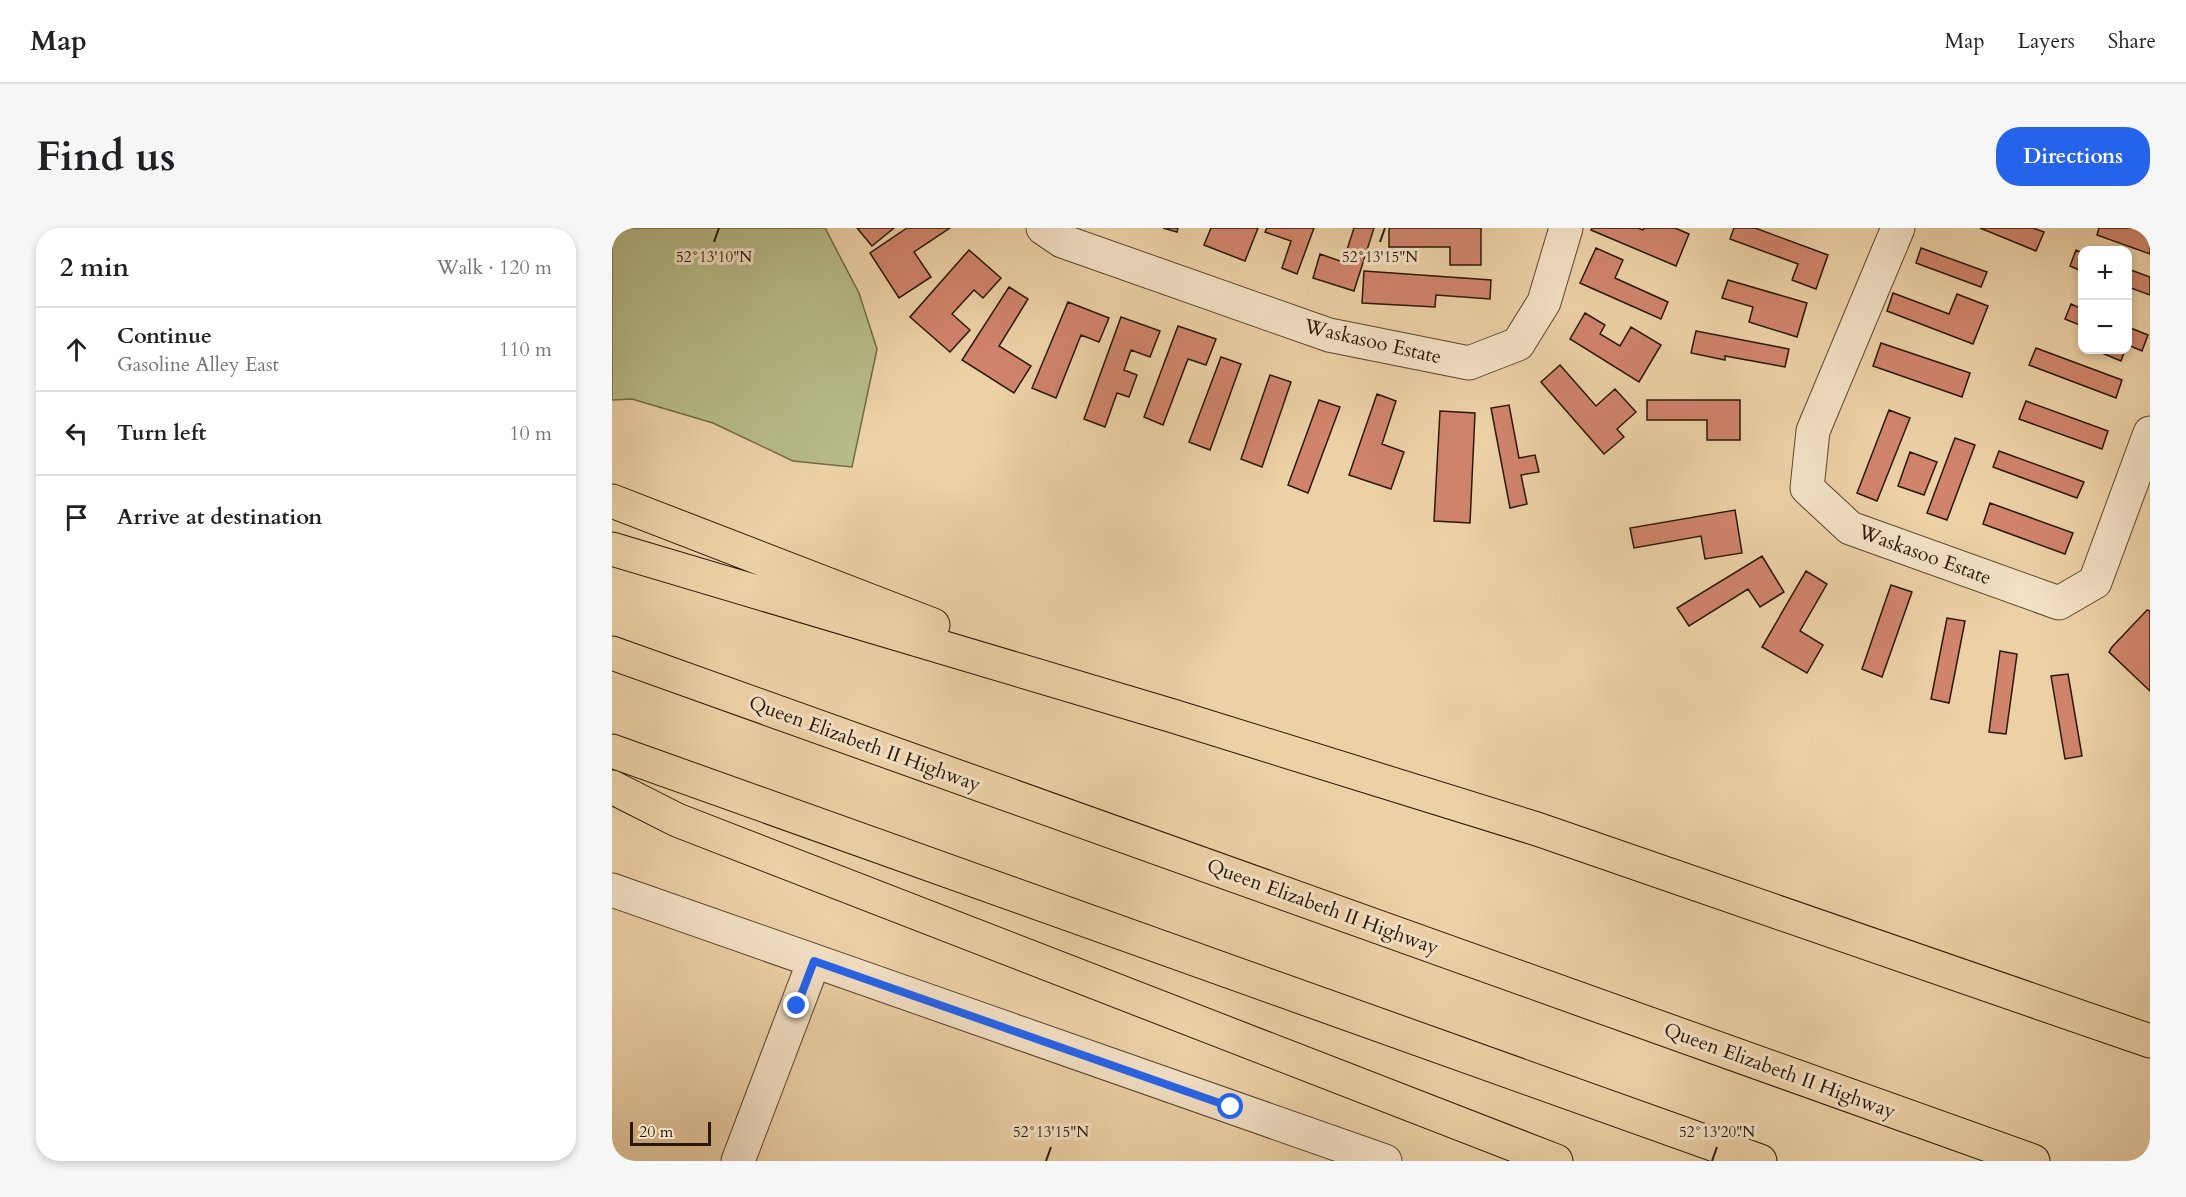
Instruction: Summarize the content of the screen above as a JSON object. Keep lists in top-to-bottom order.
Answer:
{
  "streets": {
    "highway": ["Queen Elizabeth II Highway"],
    "street": ["Waskasoo Estate"]
  },
  "scale_bar": "20 m",
  "page": {
    "header": "Map",
    "nav": ["Map", "Layers", "Share"],
    "buttons": "Directions",
    "title": "Find us",
    "heading": ["2 min", "Walk · 120 m"],
    "map_buttons": ["+", "−"],
    "list": [
      ["Continue", "Gasoline Alley East", "110 m"],
      ["Turn left", "10 m"],
      "Arrive at destination"
    ],
    "scale": "20 m"
  },
  "coordinates": ["52°13'10\"N", "52°13'15\"N", "52°13'20\"N"]
}
